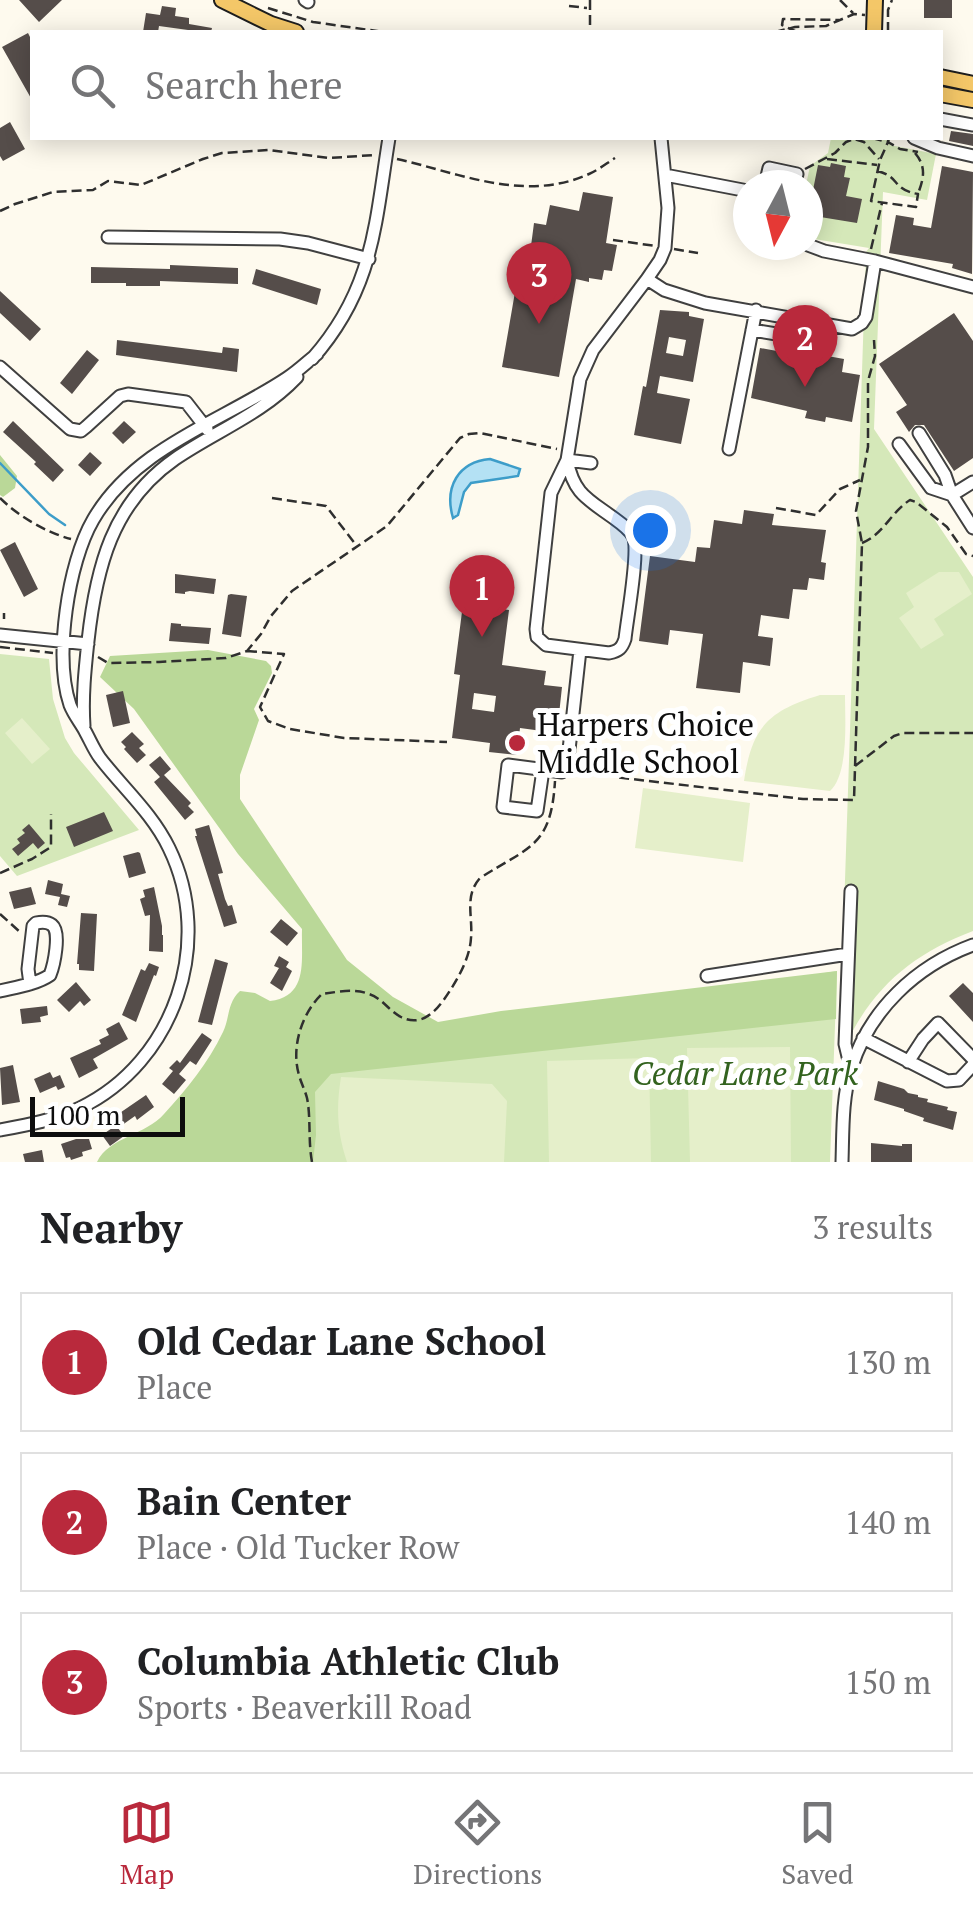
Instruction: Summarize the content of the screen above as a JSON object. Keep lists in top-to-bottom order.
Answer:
{
  "parks": ["Cedar Lane Park"],
  "places": ["Harpers Choice Middle School"],
  "scale_bar": "100 m",
  "north": "bottom",
  "page": {
    "search": "Search here",
    "pins": ["3", "2", "1"],
    "scale": "100 m",
    "heading": ["Nearby", "3 results"],
    "list": [
      {
        "mark": "1",
        "name": "Old Cedar Lane School",
        "note": "Place",
        "value": "130 m"
      },
      {
        "mark": "2",
        "name": "Bain Center",
        "note": "Place · Old Tucker Row",
        "value": "140 m"
      },
      {
        "mark": "3",
        "name": "Columbia Athletic Club",
        "note": "Sports · Beaverkill Road",
        "value": "150 m"
      }
    ],
    "nav": ["Map", "Directions", "Saved"]
  }
}
